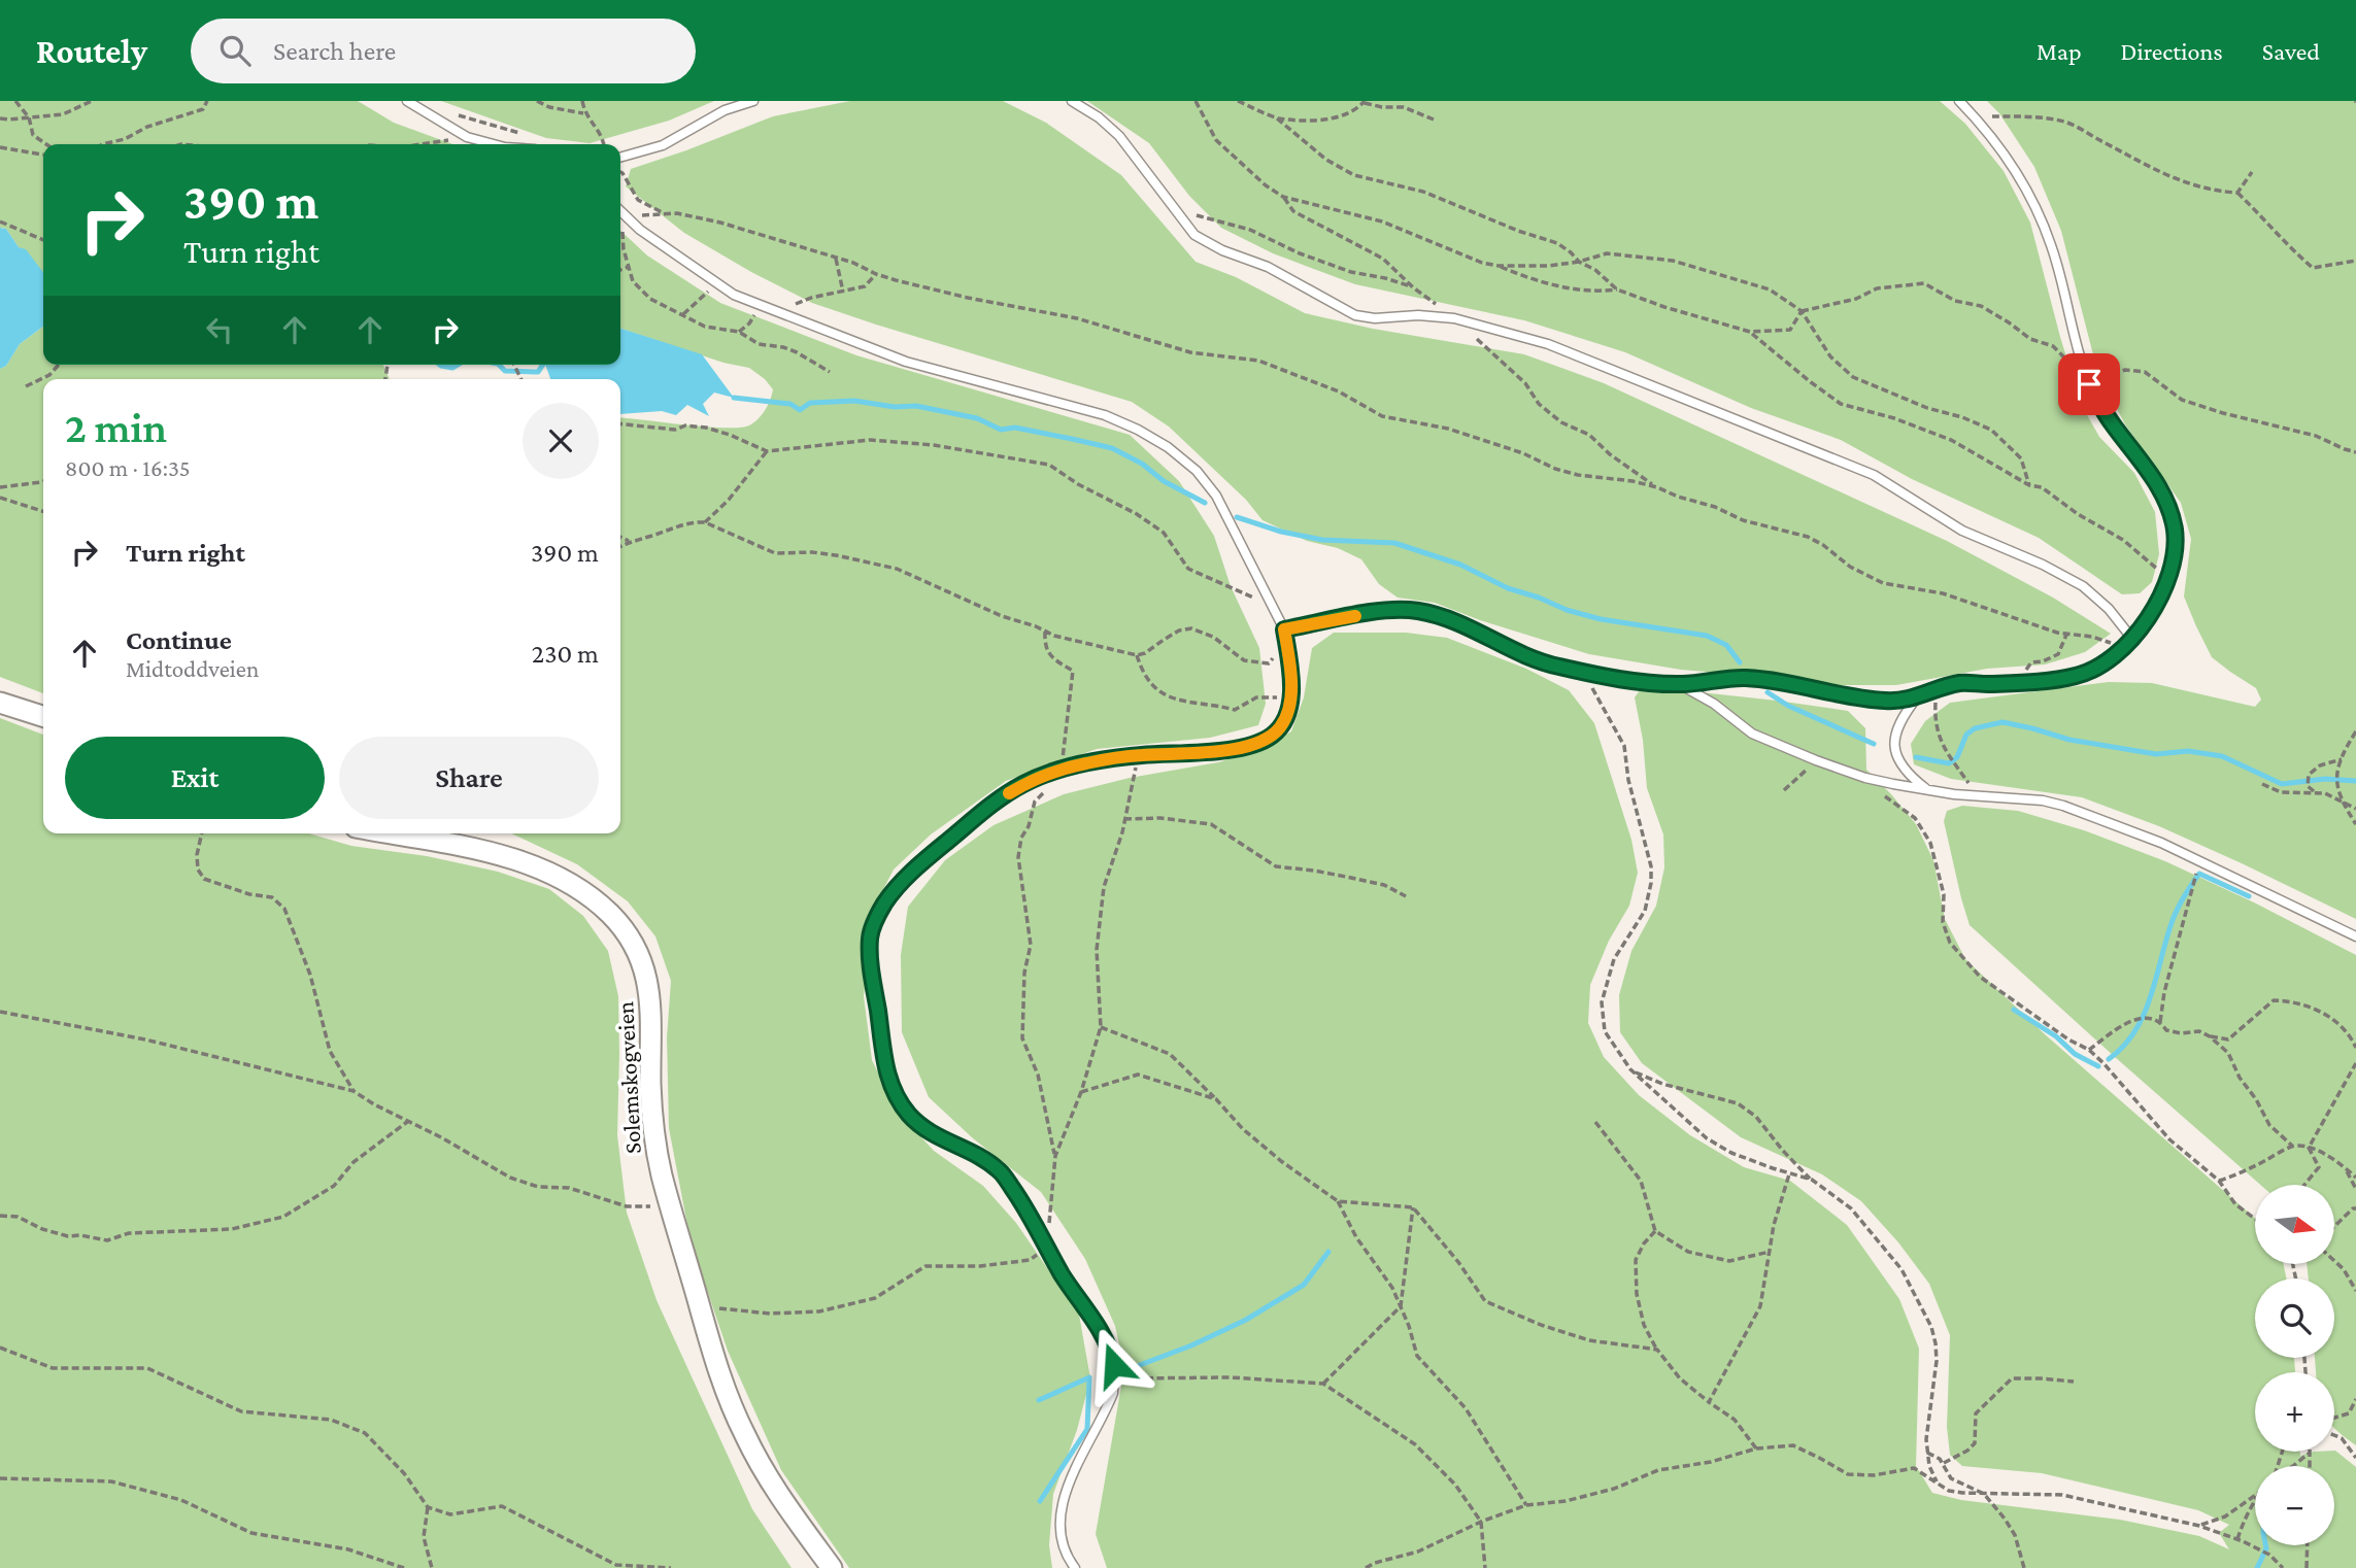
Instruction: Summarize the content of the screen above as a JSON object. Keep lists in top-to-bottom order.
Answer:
{
  "streets": {
    "street": ["Solemskogveien"]
  },
  "north": "right",
  "page": {
    "header": "Routely",
    "search": "Search here",
    "nav": ["Map", "Directions", "Saved"],
    "turn": ["390 m", "Turn right"],
    "heading": ["2 min", "800 m · 16:35"],
    "list": [
      {
        "name": "Turn right",
        "value": "390 m"
      },
      {
        "name": "Continue",
        "note": "Midtoddveien",
        "value": "230 m"
      }
    ],
    "buttons": ["Exit", "Share"],
    "map_buttons": ["+", "−"]
  }
}
